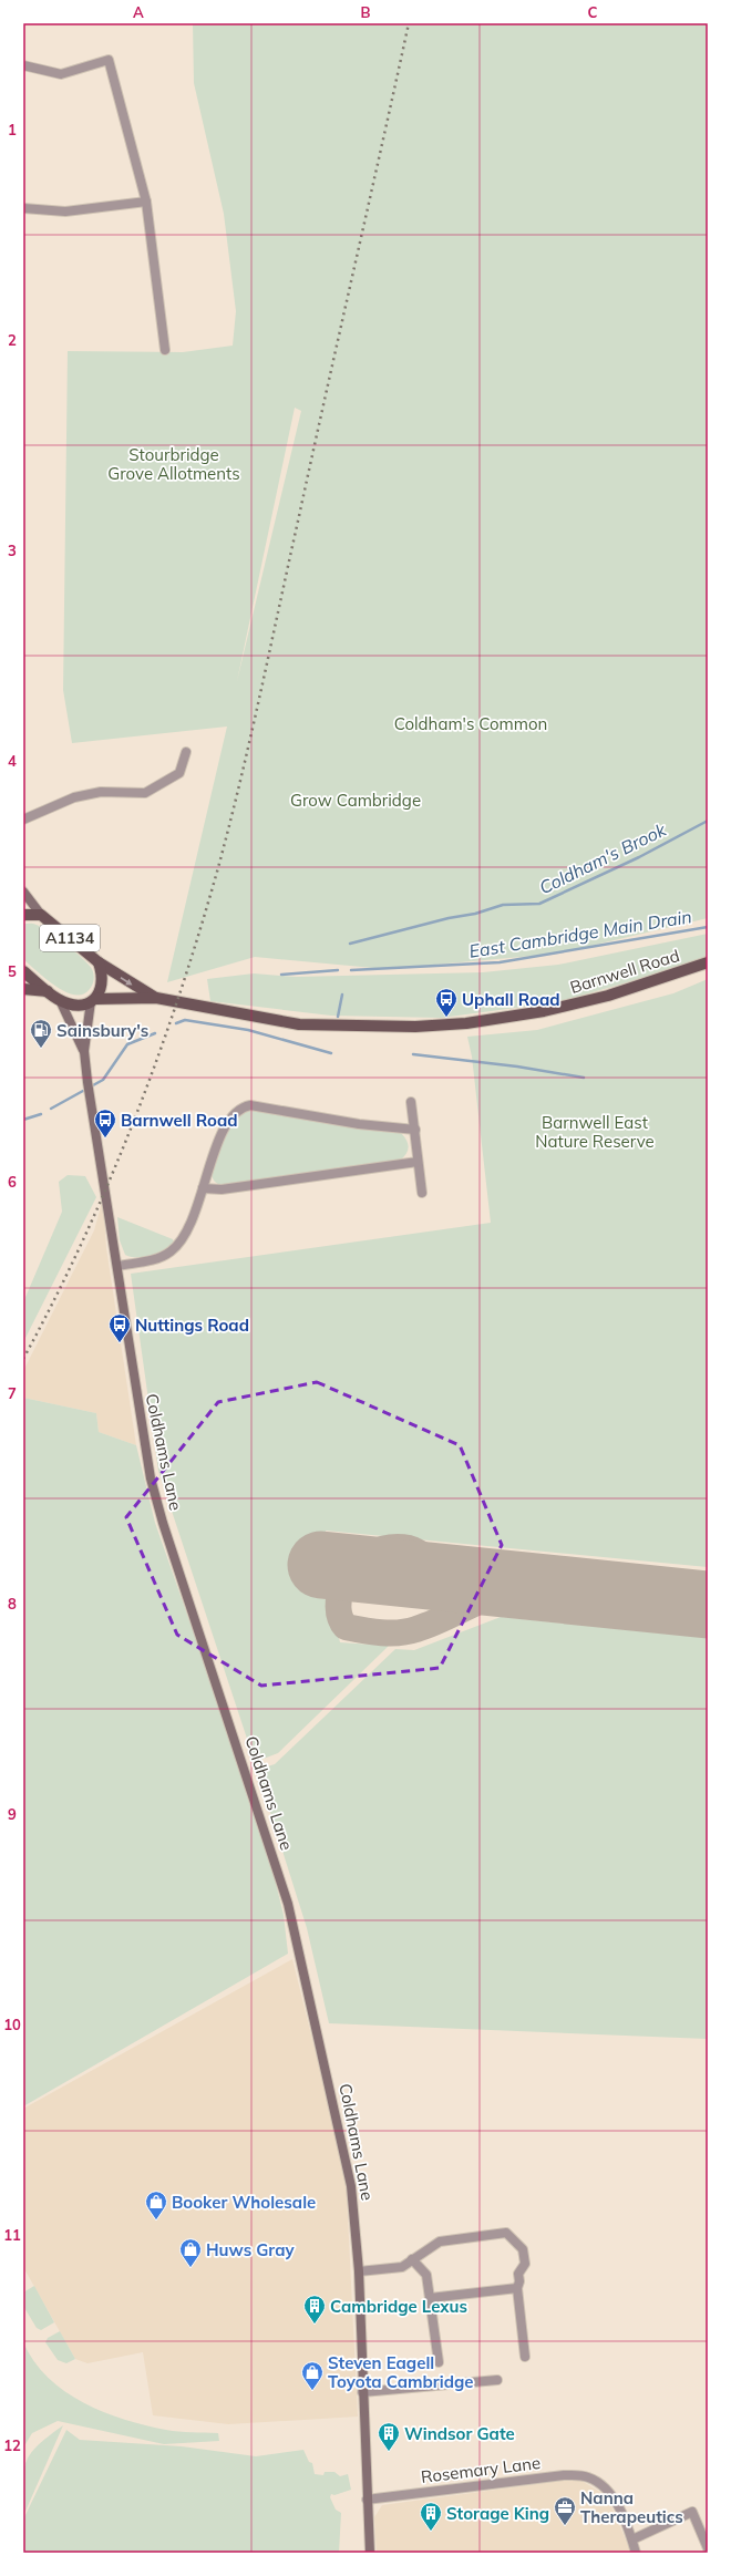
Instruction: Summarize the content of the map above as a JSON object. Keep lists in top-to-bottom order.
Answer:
{
  "streets": {
    "main road": ["A1134", "Barnwell Road"],
    "street": ["Coldhams Lane", "Rosemary Lane"]
  },
  "crossings": [
    ["A1134", "Barnwell Road"],
    ["A1134", "Coldhams Lane"],
    ["Barnwell Road", "Coldhams Lane"],
    ["Coldhams Lane", "Rosemary Lane"]
  ],
  "water": ["Coldham's Brook", "East Cambridge Main Drain"],
  "parks": [
    "Stourbridge Grove Allotments",
    "Coldham's Common",
    "Grow Cambridge",
    "Barnwell East Nature Reserve"
  ],
  "places": {
    "bus stop": ["Uphall Road", "Barnwell Road", "Nuttings Road"],
    "fuel station": ["Sainsbury's"],
    "shop": ["Booker Wholesale", "Huws Gray", "Steven Eagell Toyota Cambridge"],
    "building": ["Cambridge Lexus", "Windsor Gate", "Storage King"],
    "office": ["Nanna Therapeutics"]
  },
  "grid": {
    "columns": ["A", "B", "C"],
    "rows": [
      "1",
      "2",
      "3",
      "4",
      "5",
      "6",
      "7",
      "8",
      "9",
      "10",
      "11",
      "12"
    ]
  }
}
